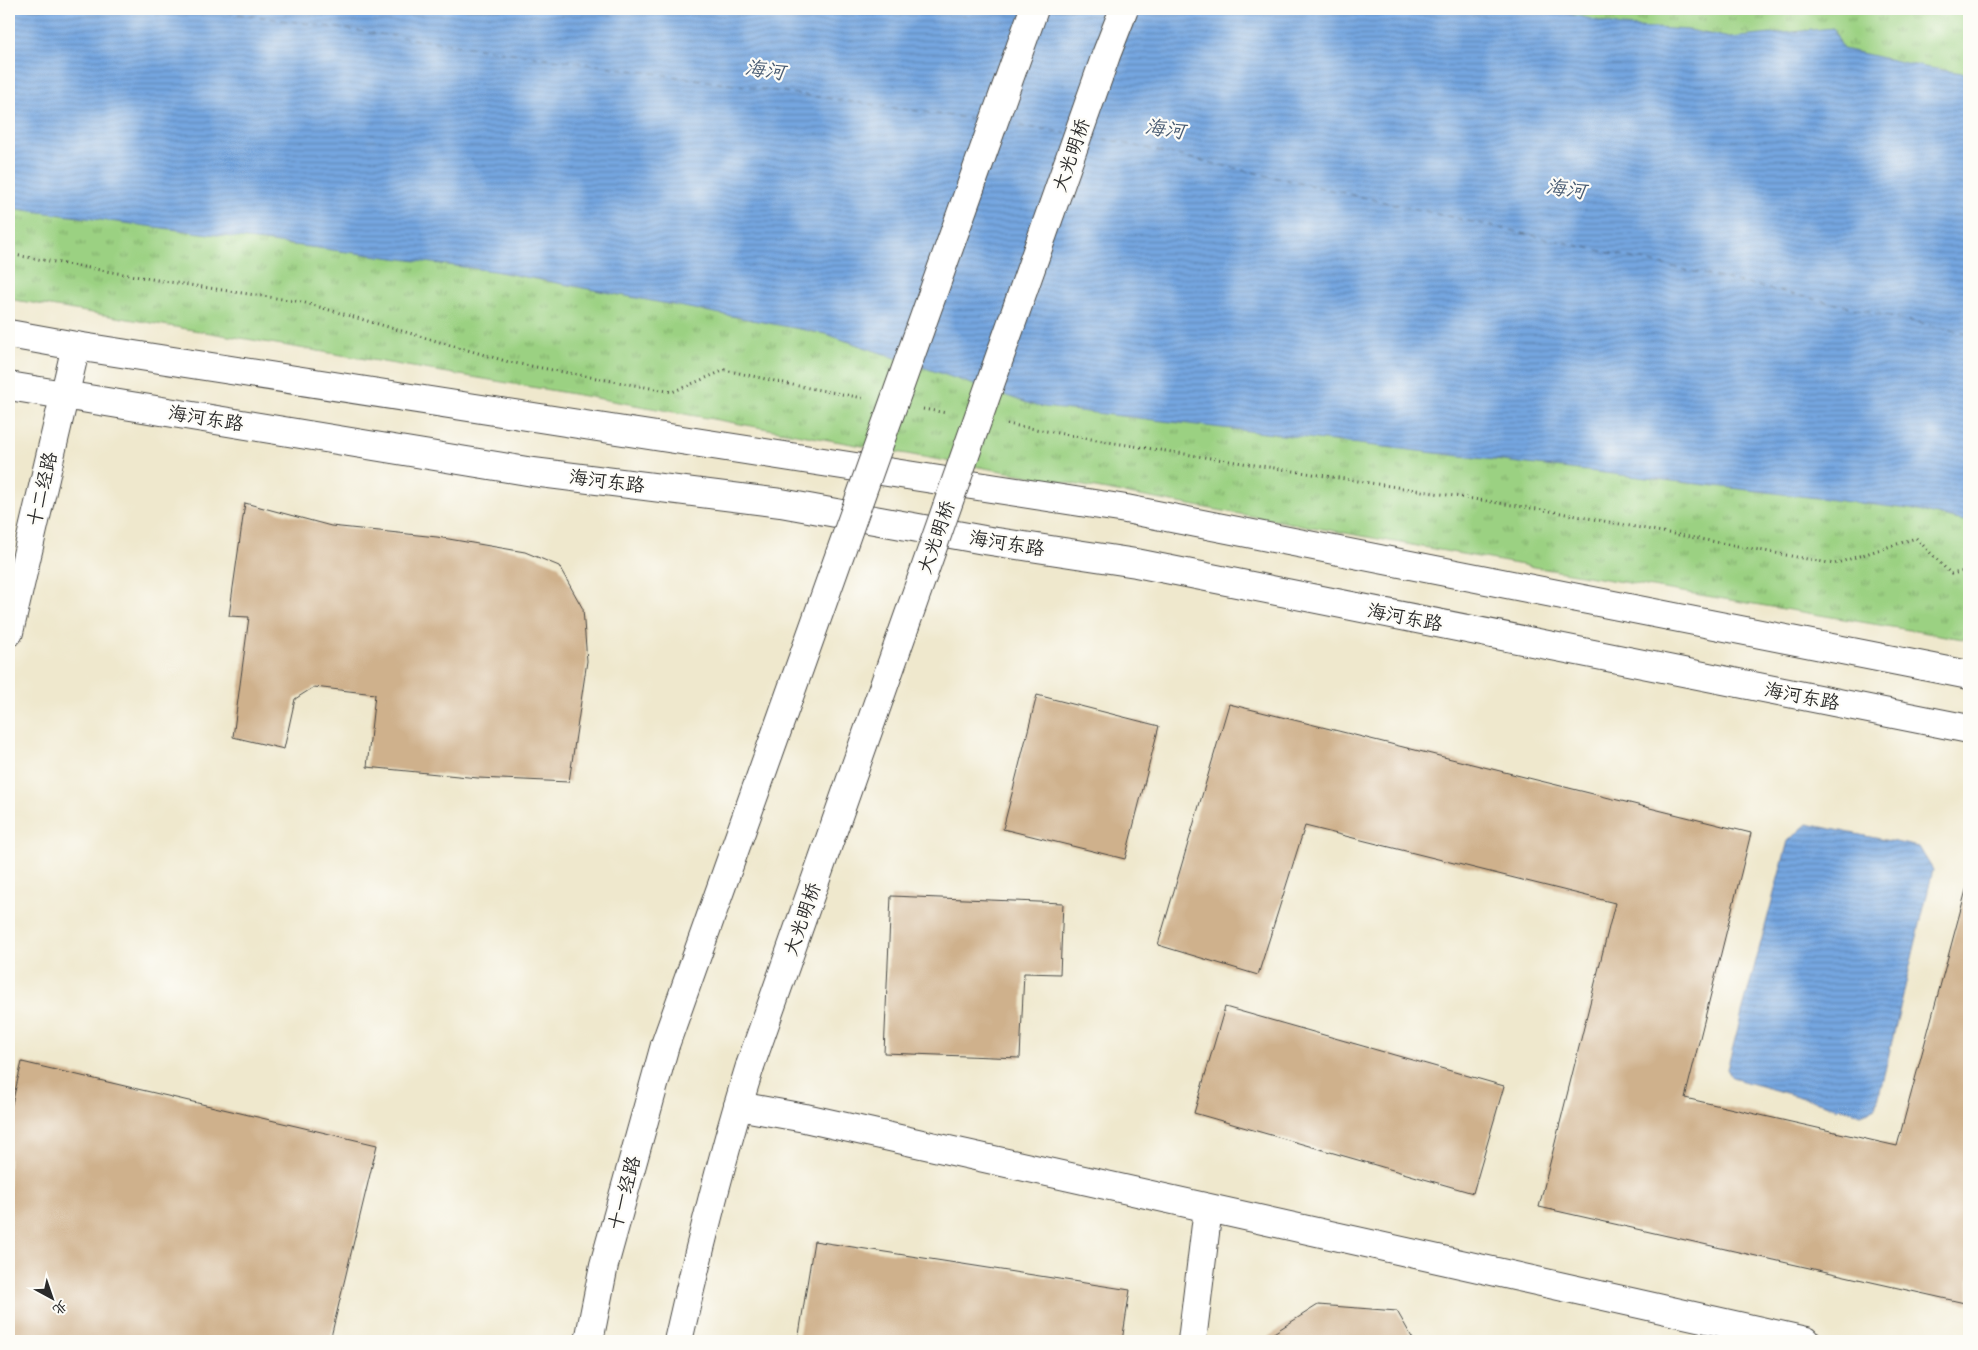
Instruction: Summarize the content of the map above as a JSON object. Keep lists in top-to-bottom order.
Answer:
{
  "streets": {
    "main road": [
      "大光明桥",
      "海河东路",
      "十二经路",
      "十一经路"
    ]
  },
  "crossings": [
    ["海河东路", "十二经路"]
  ],
  "water": ["海河"],
  "north": "bottom right"
}
